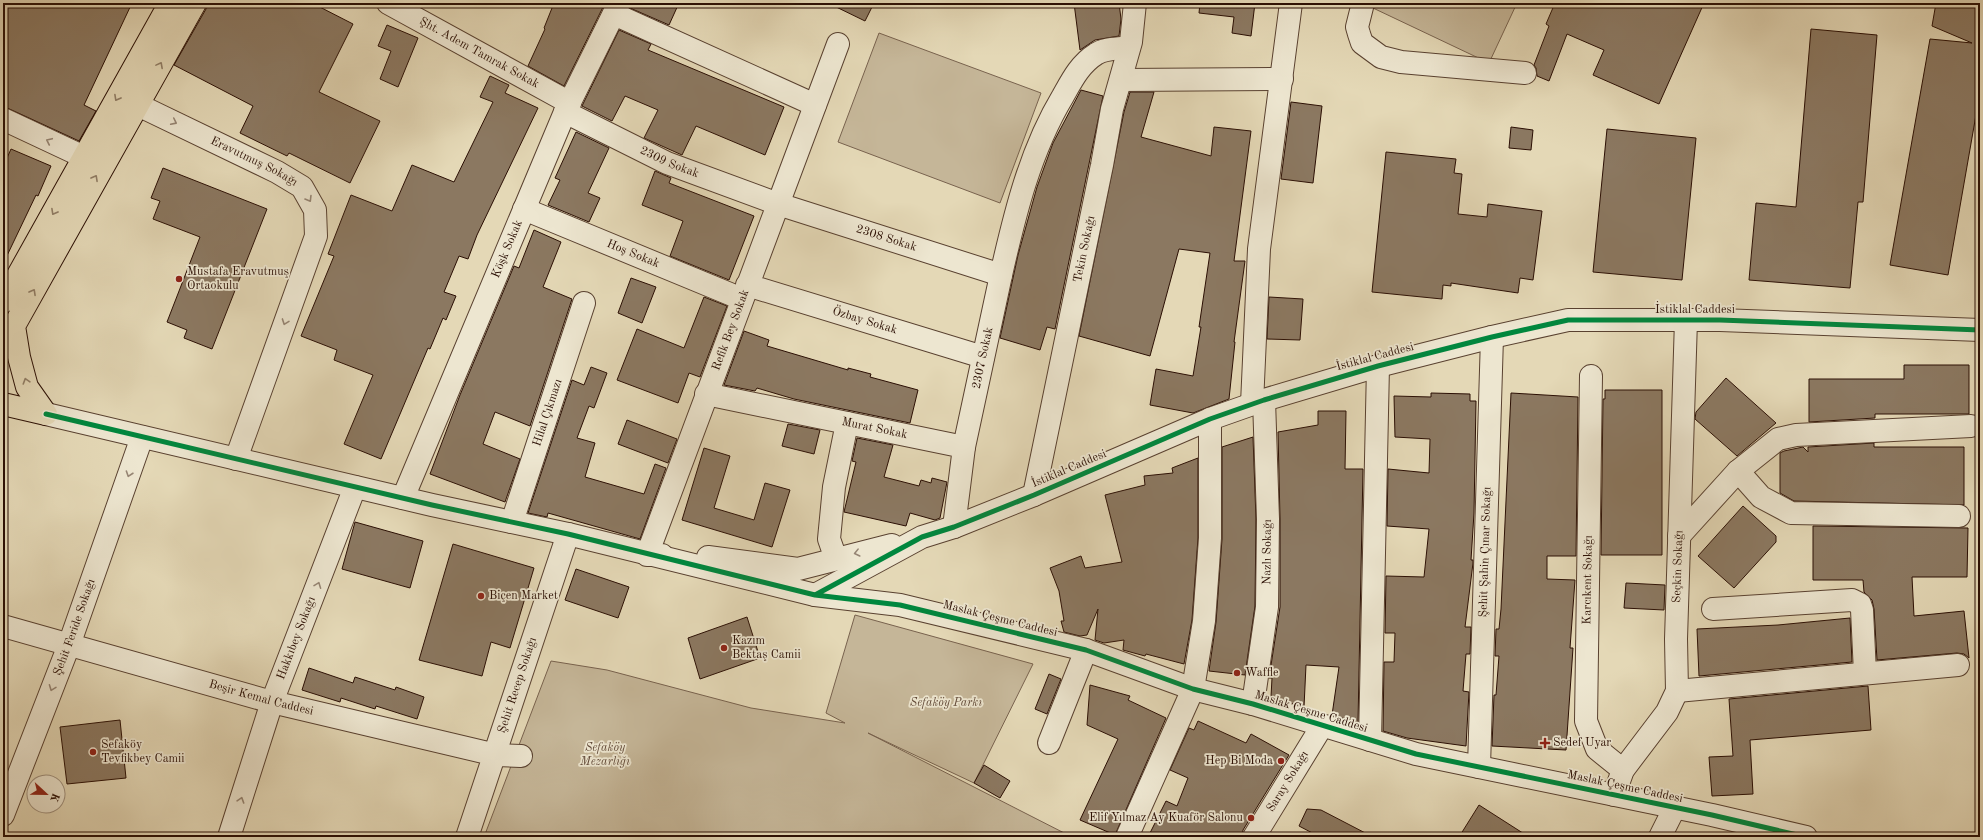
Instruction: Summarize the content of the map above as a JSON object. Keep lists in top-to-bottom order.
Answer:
{
  "streets": {
    "street": [
      "Şht. Adem Tamrak Sokak",
      "Eravutmuş Sokağı",
      "2309 Sokak",
      "2308 Sokak",
      "Köşk Sokak",
      "Tekin Sokağı",
      "Hoş Sokak",
      "İstiklal Caddesi",
      "Özbay Sokak",
      "Refik Bey Sokak",
      "2307 Sokak",
      "Hilal Çıkmazı",
      "Murat Sokak",
      "Nazlı Sokağı",
      "Şehit Şahin Çınar Sokağı",
      "Seçkin Sokağı",
      "Karcıkent Sokağı",
      "Maslak Çeşme Caddesi",
      "Şehit Feride Sokağı",
      "Hakkıbey Sokağı",
      "Şehit Recep Sokağı",
      "Beşir Kemal Caddesi",
      "Saray Sokağı"
    ]
  },
  "crossings": [
    ["Şht. Adem Tamrak Sokak", "2309 Sokak"],
    ["Şht. Adem Tamrak Sokak", "Köşk Sokak"],
    ["2309 Sokak", "2308 Sokak"],
    ["2309 Sokak", "Köşk Sokak"],
    ["2309 Sokak", "Refik Bey Sokak"],
    ["2308 Sokak", "Refik Bey Sokak"],
    ["2308 Sokak", "2307 Sokak"],
    ["Köşk Sokak", "Hoş Sokak"],
    ["Tekin Sokağı", "İstiklal Caddesi"],
    ["Tekin Sokağı", "2307 Sokak"],
    ["Hoş Sokak", "Özbay Sokak"],
    ["Hoş Sokak", "Refik Bey Sokak"],
    ["İstiklal Caddesi", "Nazlı Sokağı"],
    ["İstiklal Caddesi", "Şehit Şahin Çınar Sokağı"],
    ["İstiklal Caddesi", "Seçkin Sokağı"],
    ["İstiklal Caddesi", "Maslak Çeşme Caddesi"],
    ["Özbay Sokak", "Refik Bey Sokak"],
    ["Özbay Sokak", "2307 Sokak"],
    ["Refik Bey Sokak", "Murat Sokak"],
    ["Refik Bey Sokak", "Maslak Çeşme Caddesi"],
    ["2307 Sokak", "Murat Sokak"],
    ["Nazlı Sokağı", "Maslak Çeşme Caddesi"],
    ["Şehit Şahin Çınar Sokağı", "Maslak Çeşme Caddesi"],
    ["Seçkin Sokağı", "Karcıkent Sokağı"],
    ["Seçkin Sokağı", "Maslak Çeşme Caddesi"],
    ["Maslak Çeşme Caddesi", "Saray Sokağı"],
    ["Şehit Feride Sokağı", "Beşir Kemal Caddesi"],
    ["Hakkıbey Sokağı", "Beşir Kemal Caddesi"],
    ["Şehit Recep Sokağı", "Beşir Kemal Caddesi"]
  ],
  "one_way": ["Şehit Feride Sokağı", "Hakkıbey Sokağı"],
  "parks": ["Sefaköy Parkı", "Sefaköy Mezarlığı"],
  "places": {
    "other": [
      "Mustafa Eravutmuş Ortaokulu",
      "Biçen Market",
      "Kazım Bektaş Camii",
      "Waffle",
      "Sefaköy Tevfikbey Camii",
      "Hep Bi Moda",
      "Elif Yılmaz Ay Kuaför Salonu"
    ],
    "health": ["Sedef Uyar"]
  },
  "north": "right"
}
